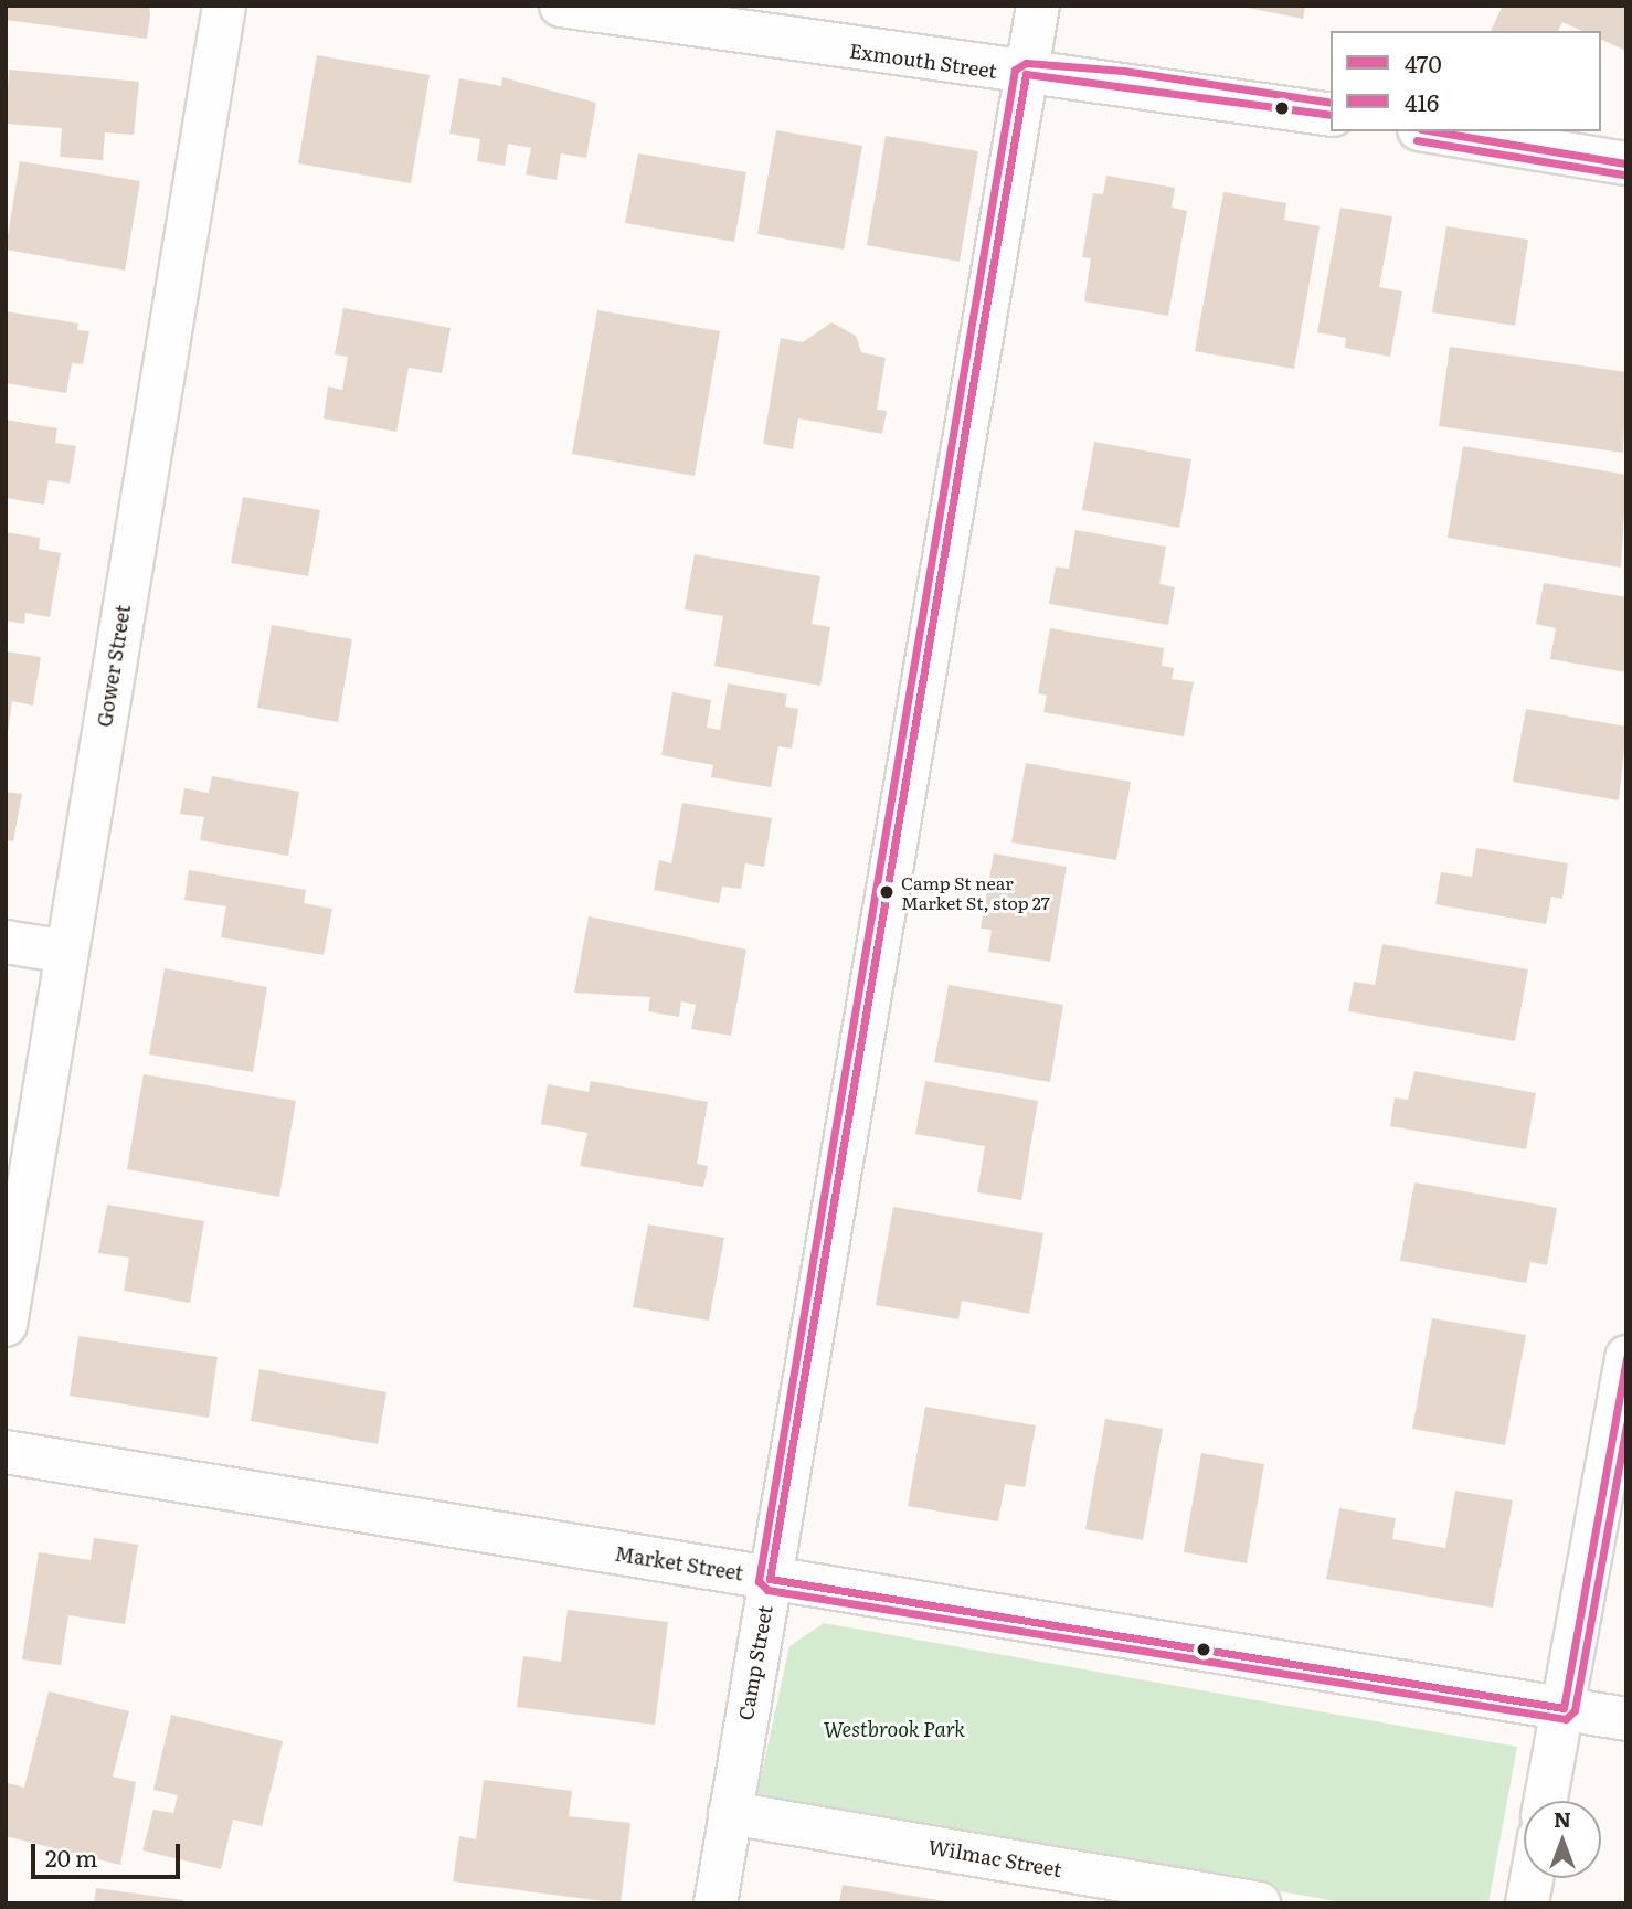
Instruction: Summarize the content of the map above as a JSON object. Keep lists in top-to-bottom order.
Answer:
{
  "streets": {
    "street": [
      "Exmouth Street",
      "Gower Street",
      "Market Street",
      "Camp Street",
      "Wilmac Street"
    ]
  },
  "crossings": [
    ["Exmouth Street", "Camp Street"],
    ["Market Street", "Camp Street"],
    ["Camp Street", "Wilmac Street"]
  ],
  "parks": ["Westbrook Park"],
  "places": ["Camp St near Market St, stop 27"],
  "lines": ["transit line 416", "transit line 470"],
  "legend": ["470", "416"],
  "scale_bar": "20 m",
  "north": "top"
}
